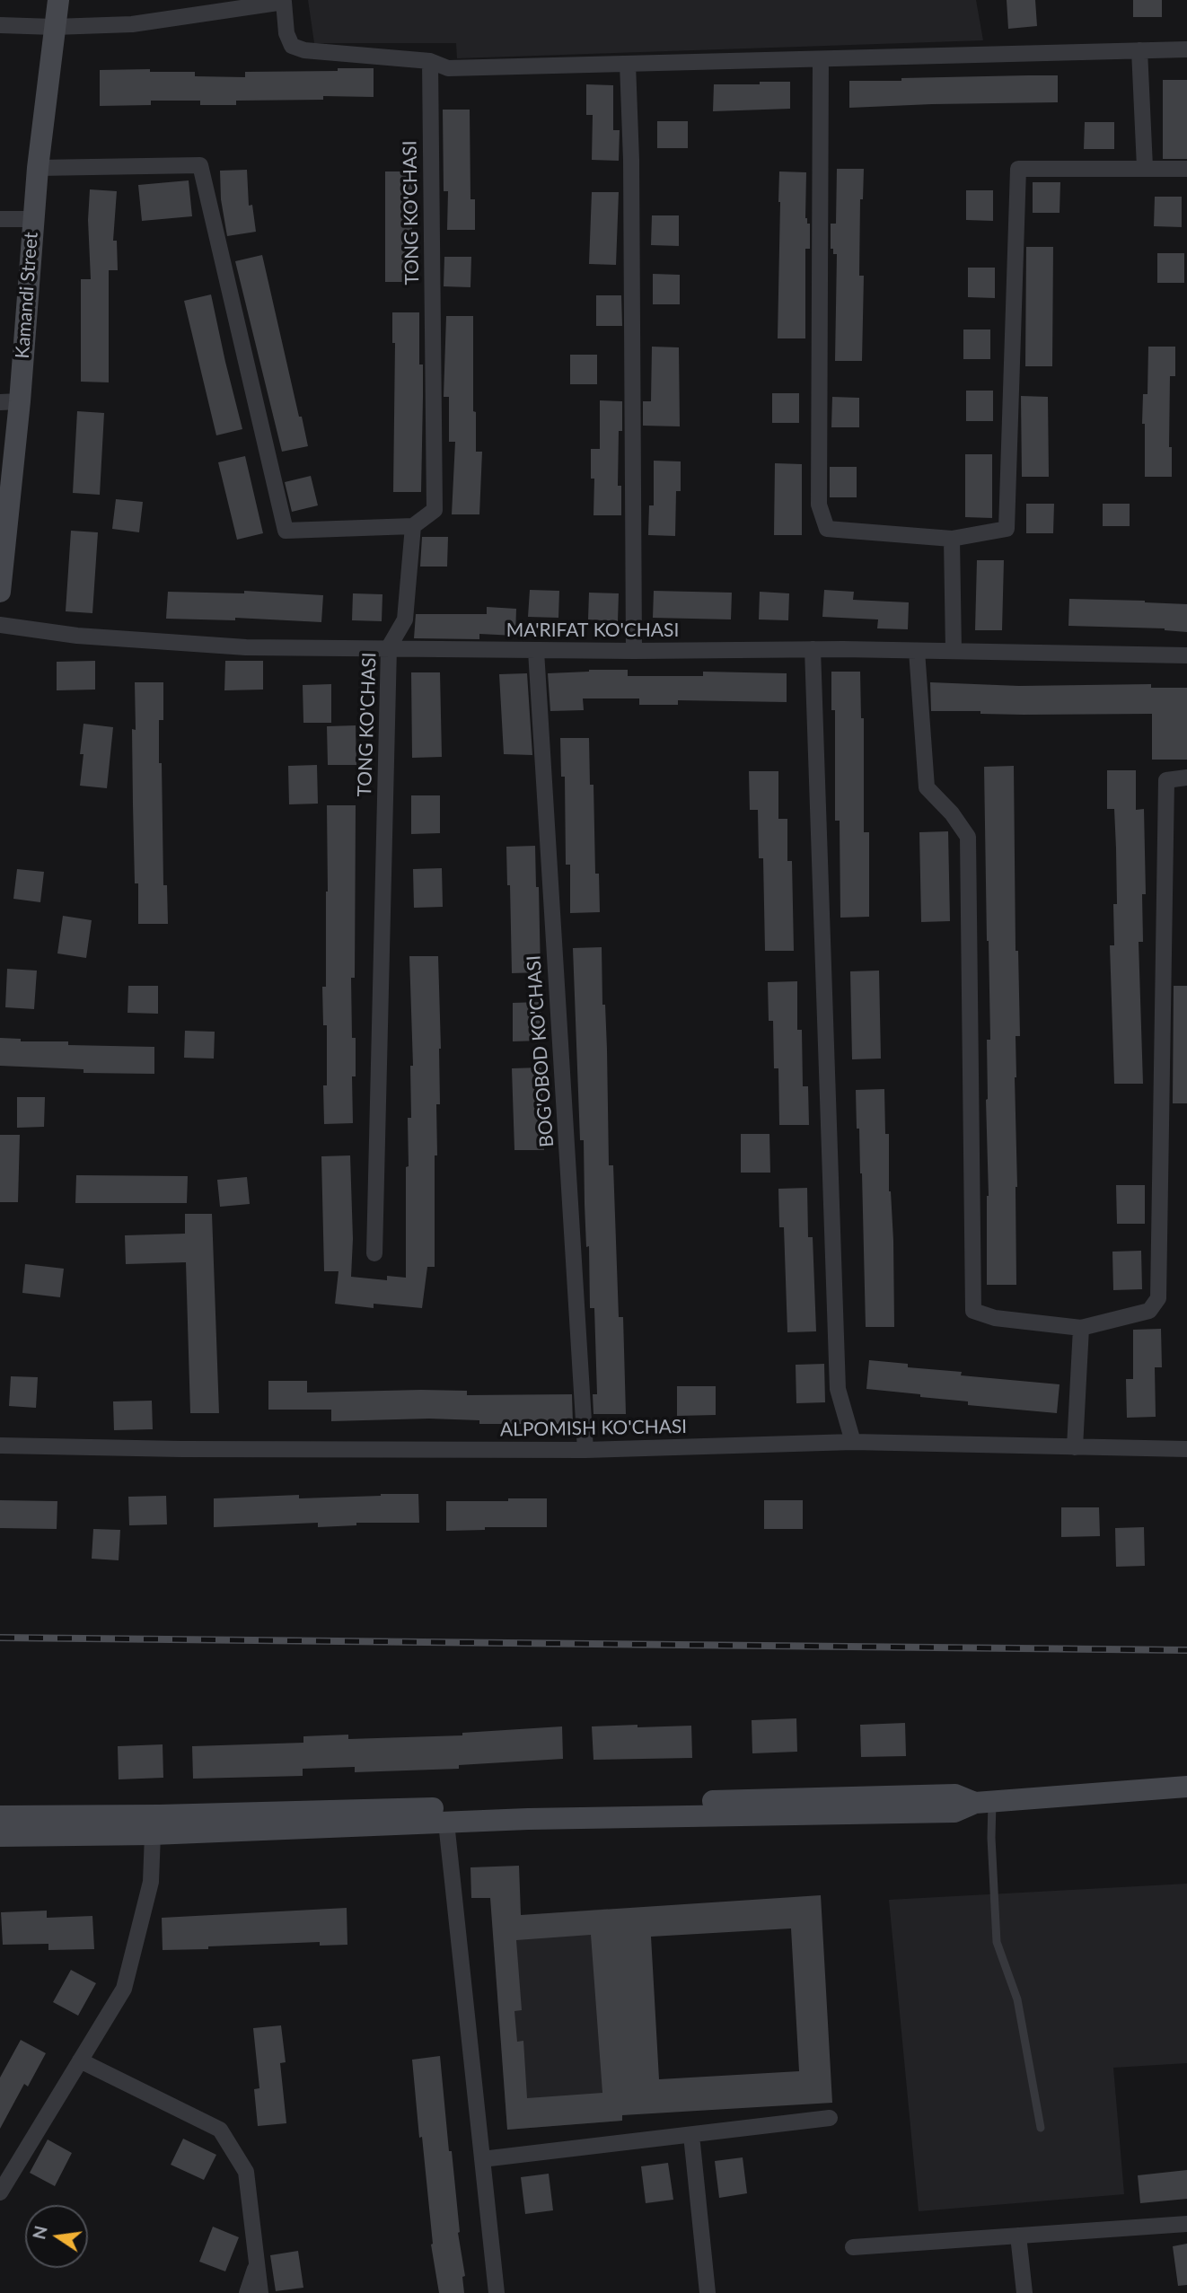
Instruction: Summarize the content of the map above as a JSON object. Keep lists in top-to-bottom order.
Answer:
{
  "streets": {
    "main road": ["Kamandi Street"],
    "street": [
      "TONG KO'CHASI",
      "MA'RIFAT KO'CHASI",
      "BOG'OBOD KO'CHASI",
      "ALPOMISH KO'CHASI"
    ]
  },
  "crossings": [
    ["TONG KO'CHASI", "MA'RIFAT KO'CHASI"],
    ["MA'RIFAT KO'CHASI", "BOG'OBOD KO'CHASI"],
    ["BOG'OBOD KO'CHASI", "ALPOMISH KO'CHASI"]
  ],
  "north": "left"
}
